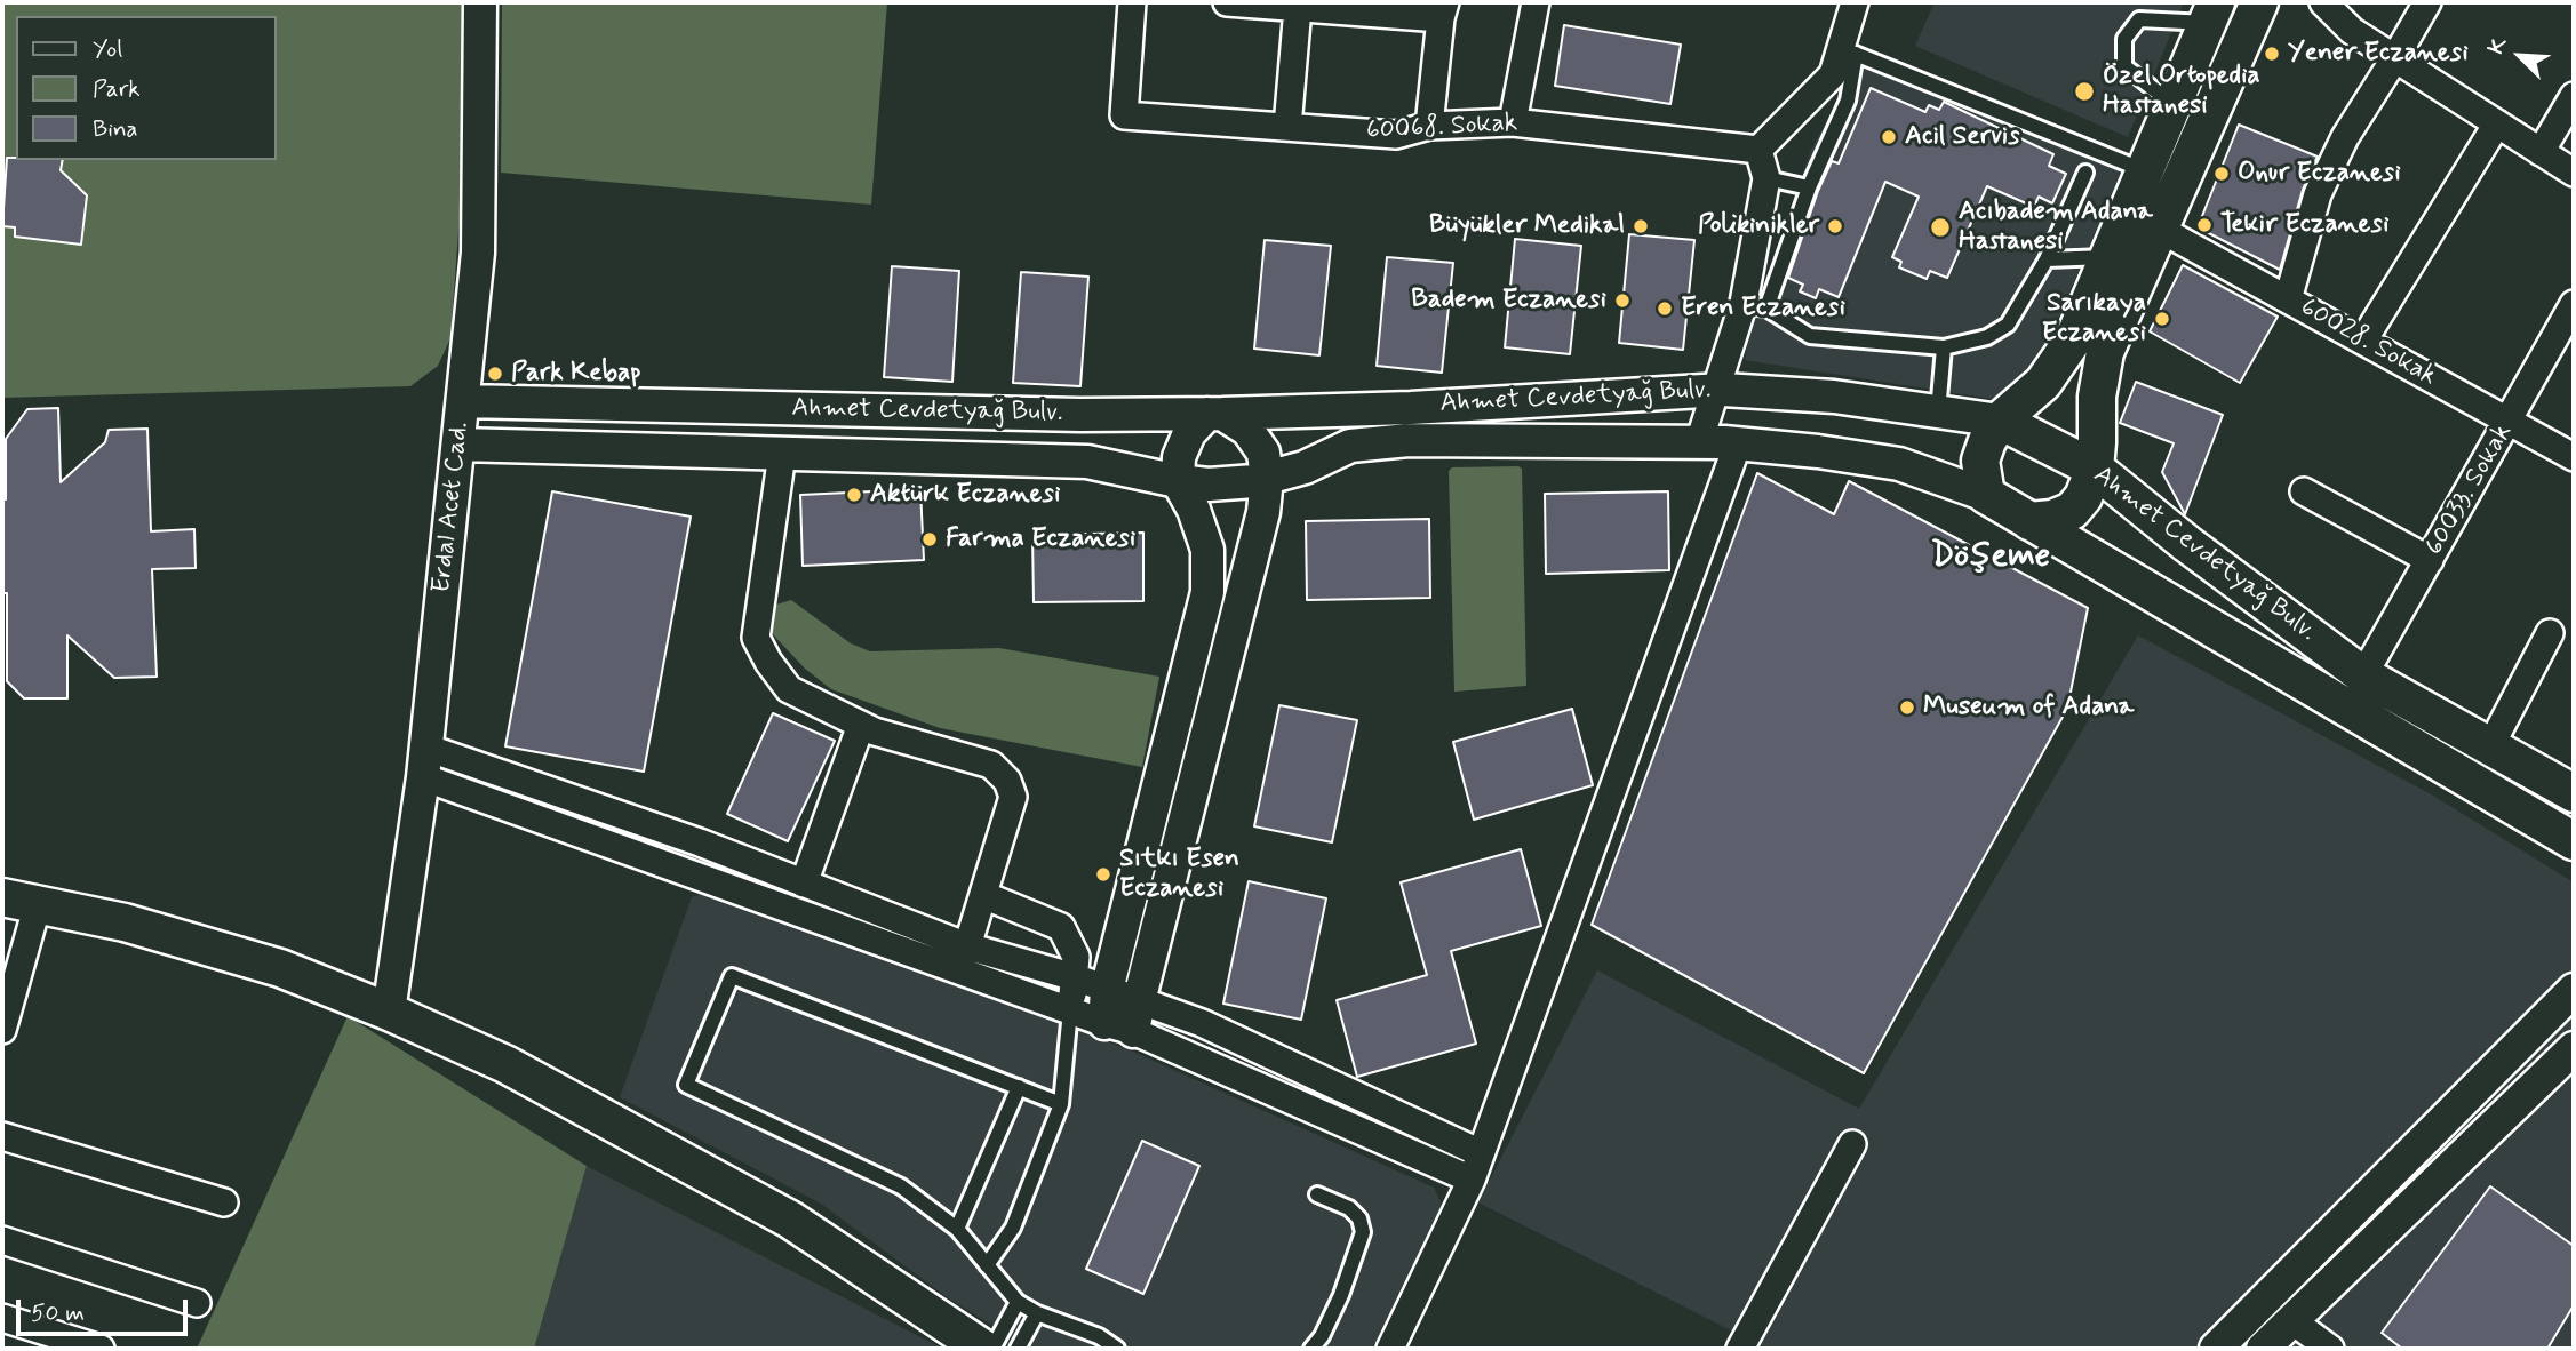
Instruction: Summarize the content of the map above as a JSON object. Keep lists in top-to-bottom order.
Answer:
{
  "streets": {
    "main road": ["Ahmet Cevdetyağ Bulv."],
    "street": [
      "60068. Sokak",
      "60028. Sokak",
      "60033. Sokak",
      "Erdal Acet Cad."
    ]
  },
  "crossings": [
    ["60028. Sokak", "60033. Sokak"],
    ["Ahmet Cevdetyağ Bulv.", "60033. Sokak"],
    ["Ahmet Cevdetyağ Bulv.", "Erdal Acet Cad."]
  ],
  "districts": ["Döşeme"],
  "places": [
    "Yener Eczanesi",
    "Özel Ortopedia Hastanesi",
    "Acil Servis",
    "Onur Eczanesi",
    "Tekir Eczanesi",
    "Büyükler Medikal",
    "Polikinikler",
    "Acıbadem Adana Hastanesi",
    "Badem Eczanesi",
    "Eren Eczanesi",
    "Sarıkaya Eczanesi",
    "Park Kebap",
    "Aktürk Eczanesi",
    "Farma Eczanesi",
    "Museum of Adana",
    "Sıtkı Esen Eczanesi"
  ],
  "legend": ["Yol", "Park", "Bina"],
  "scale_bar": "50 m",
  "north": "top left"
}
